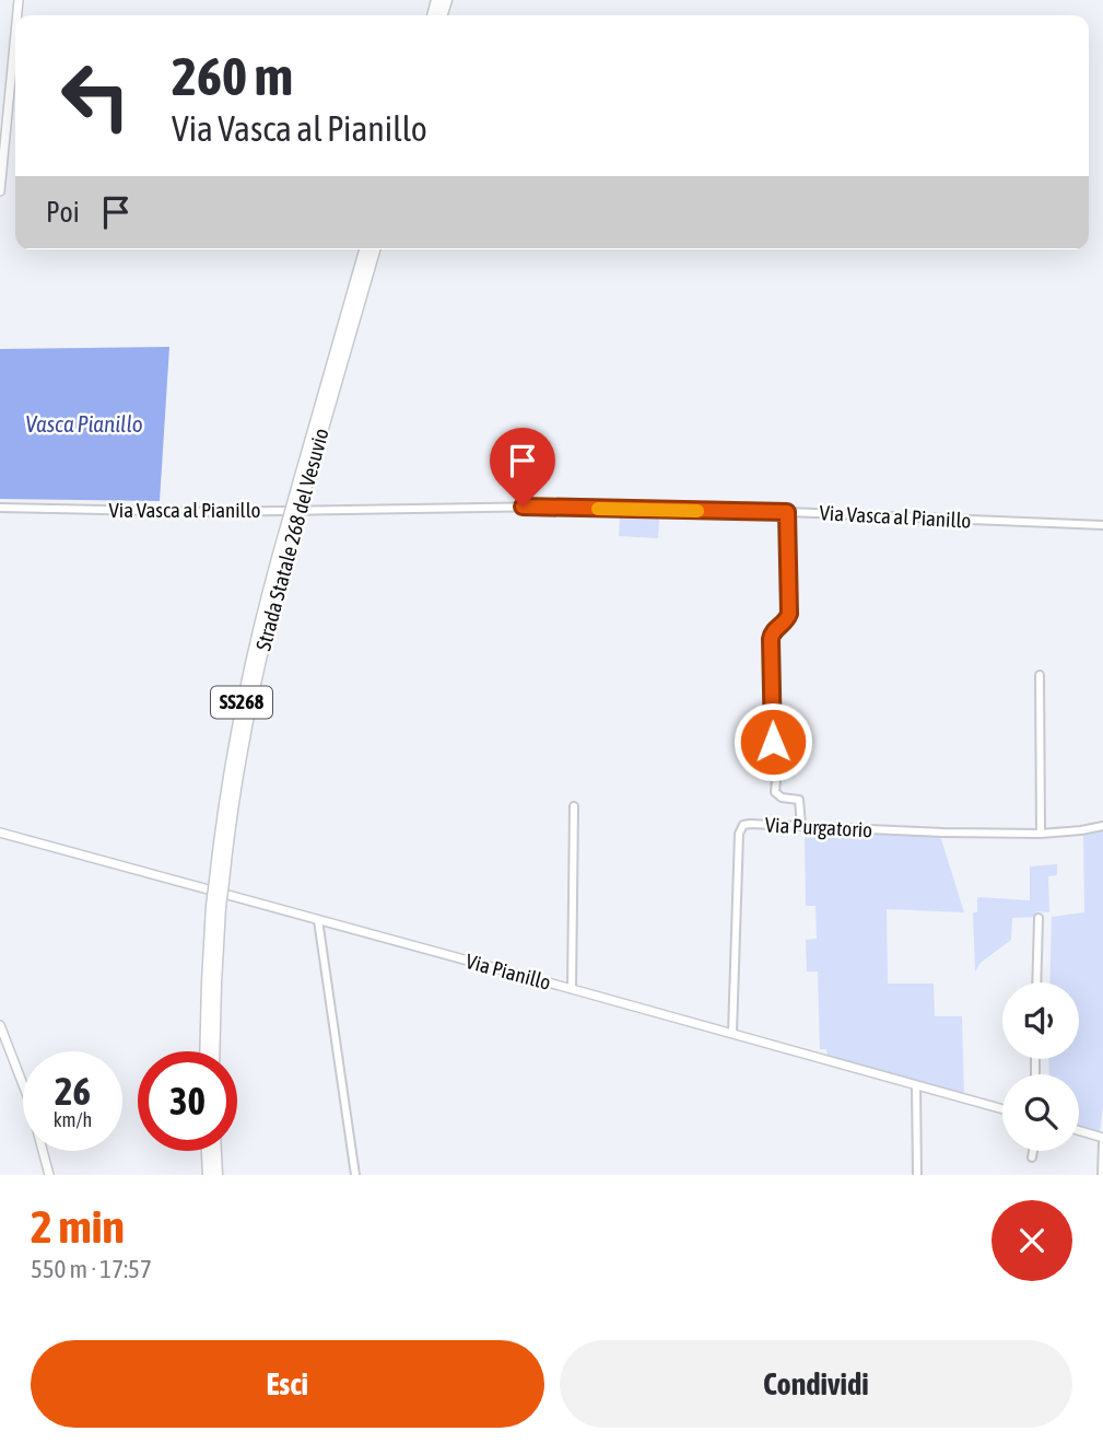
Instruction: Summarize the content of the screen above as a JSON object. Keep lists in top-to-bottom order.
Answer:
{
  "streets": {
    "highway": ["Strada Statale 268 del Vesuvio", "SS268"],
    "street": ["Via Vasca al Pianillo", "Via Purgatorio", "Via Pianillo"]
  },
  "crossings": [
    ["Via Purgatorio", "Via Pianillo"]
  ],
  "water": ["Vasca Pianillo"],
  "page": {
    "turn": ["260 m", "Via Vasca al Pianillo"],
    "then": "Poi",
    "speed": "26 km/h",
    "limit": "30",
    "heading": ["2 min", "550 m · 17:57"],
    "buttons": ["Esci", "Condividi"]
  }
}
